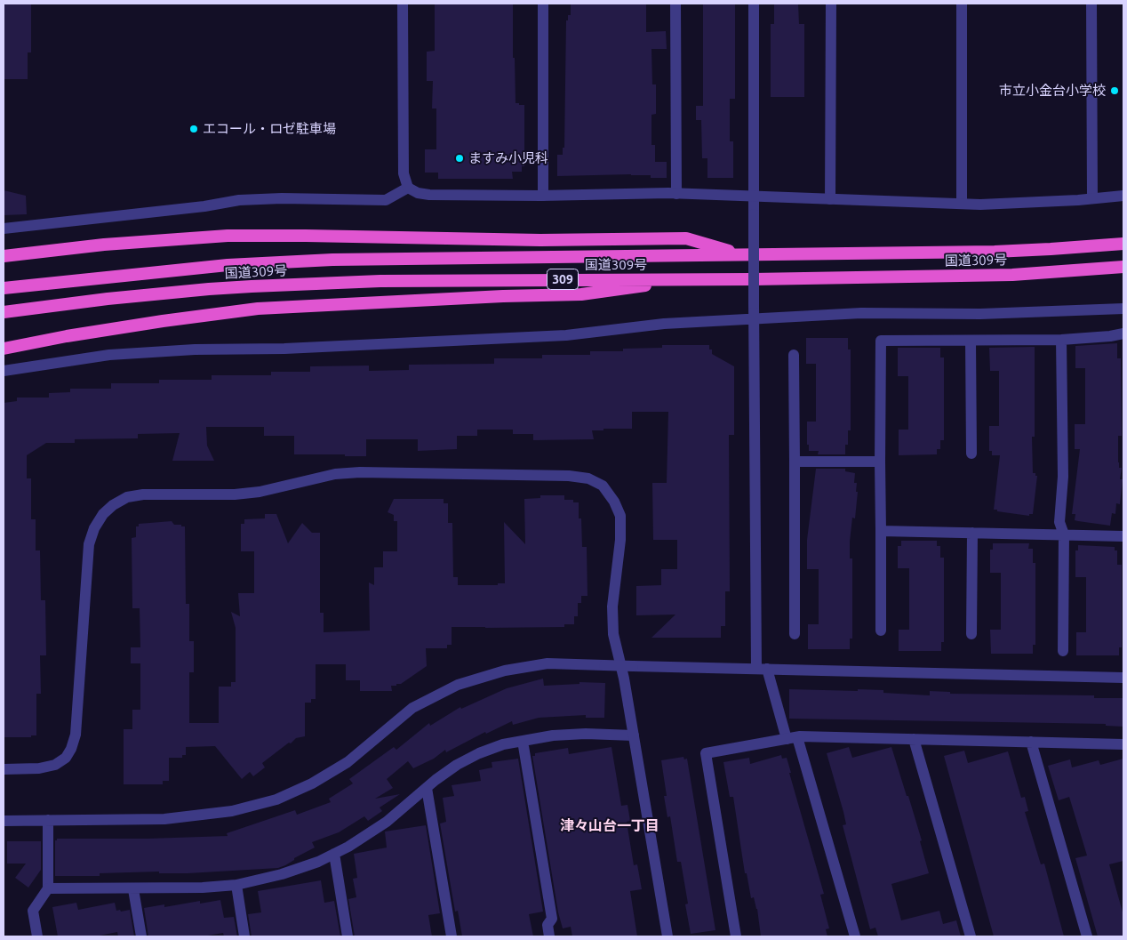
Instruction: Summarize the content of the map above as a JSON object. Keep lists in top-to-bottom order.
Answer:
{
  "streets": {
    "highway": ["国道309号", "309"]
  },
  "districts": ["津々山台一丁目"],
  "places": ["市立小金台小学校", "エコール・ロゼ駐車場", "ますみ小児科"]
}
